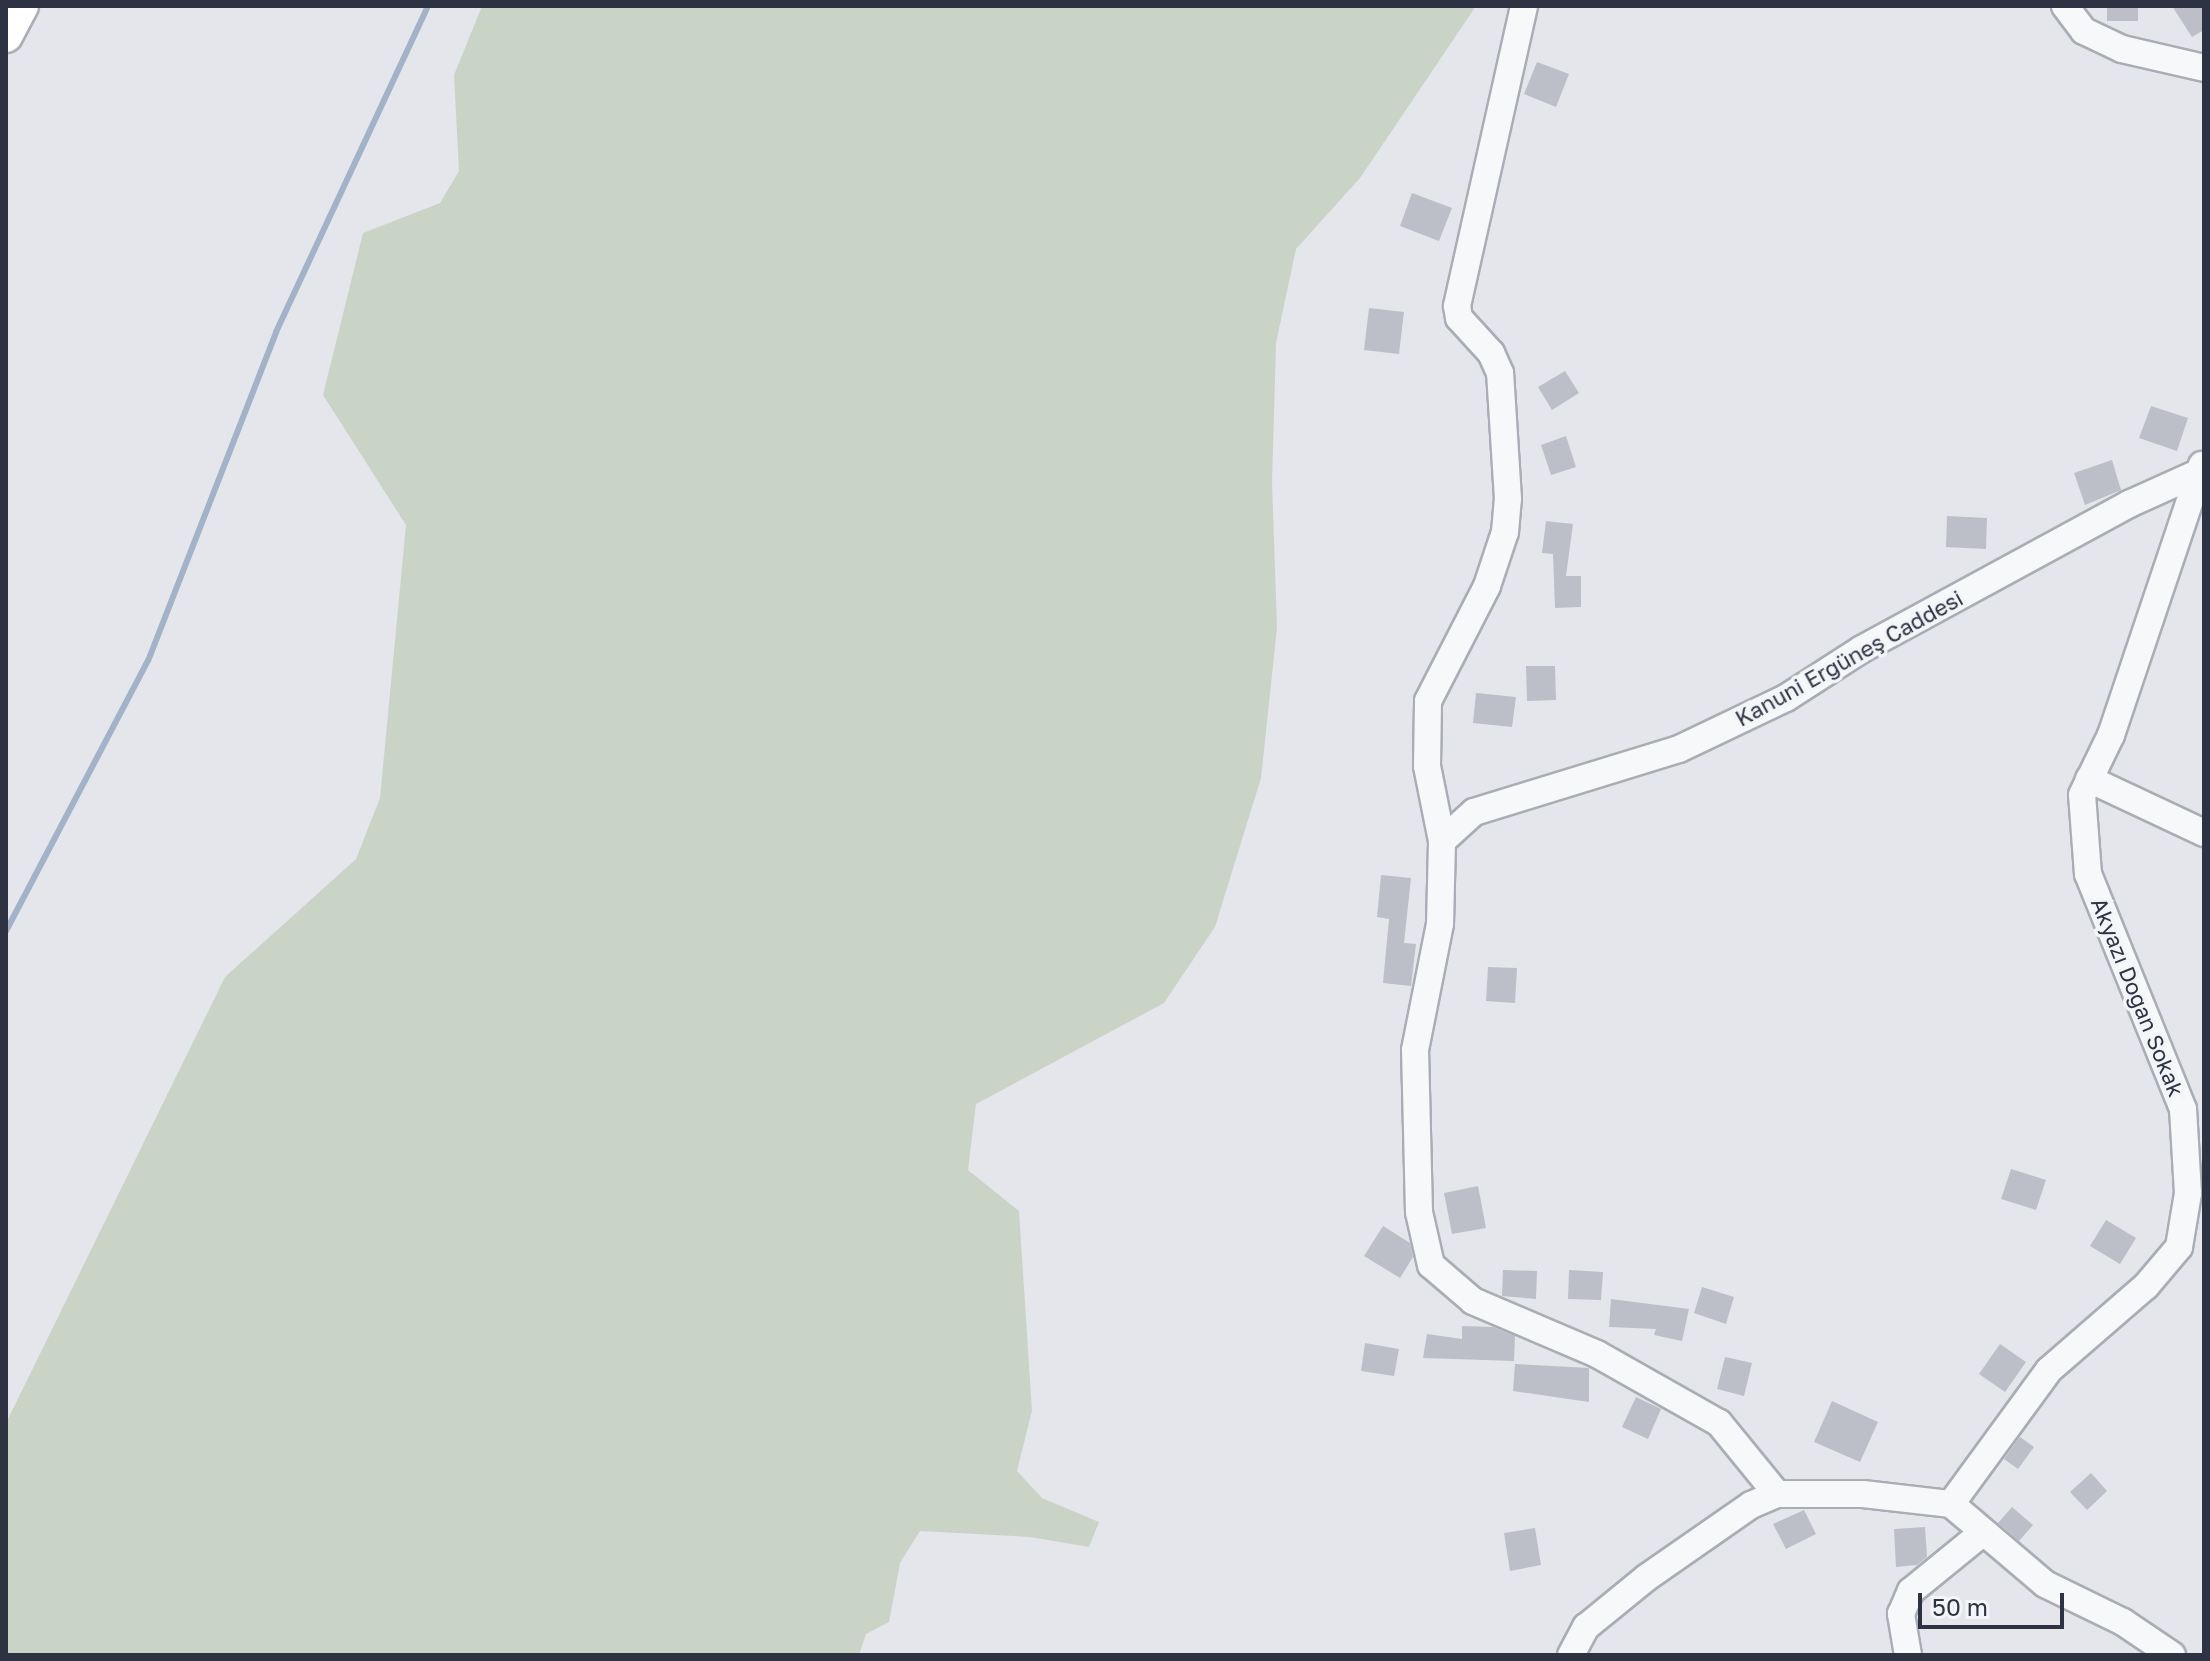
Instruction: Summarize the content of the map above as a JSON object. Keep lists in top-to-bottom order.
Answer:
{
  "streets": {
    "street": ["Kanuni Ergüneş Caddesi", "Akyazı Doğan Sokak"]
  },
  "crossings": [
    ["Kanuni Ergüneş Caddesi", "Akyazı Doğan Sokak"]
  ],
  "scale_bar": "50 m"
}
